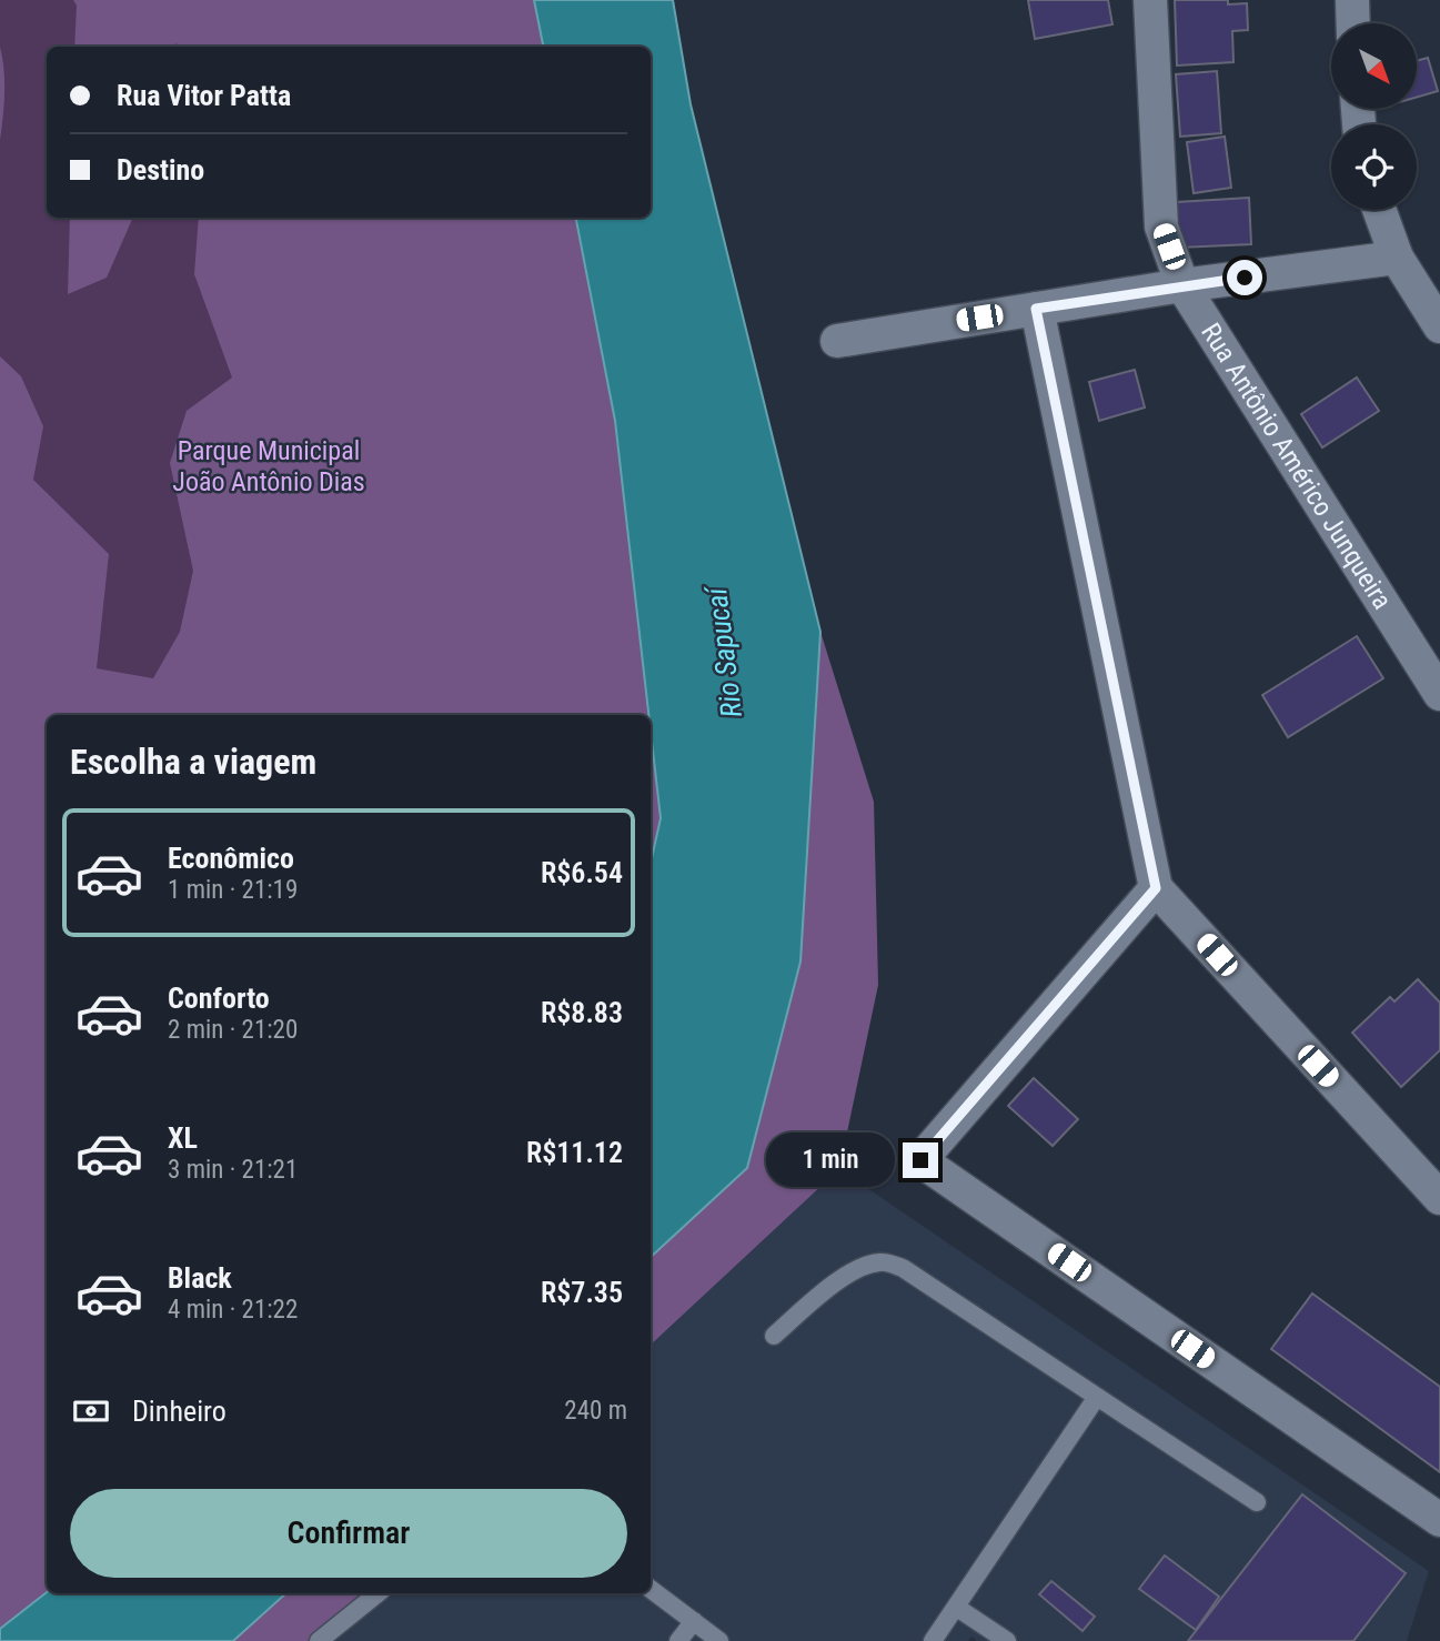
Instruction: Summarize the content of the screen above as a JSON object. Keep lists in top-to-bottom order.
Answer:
{
  "streets": {
    "street": ["Rua Antônio Américo Junqueira"]
  },
  "water": ["Rio Sapucaí"],
  "parks": ["Parque Municipal João Antônio Dias"],
  "north": "bottom right",
  "page": {
    "banner": ["Rua Vitor Patta", "Destino"],
    "heading": "Escolha a viagem",
    "list": [
      {
        "name": "Econômico",
        "note": "1 min · 21:19",
        "value": "R$6.54"
      },
      {
        "name": "Conforto",
        "note": "2 min · 21:20",
        "value": "R$8.83"
      },
      {
        "name": "XL",
        "note": "3 min · 21:21",
        "value": "R$11.12"
      },
      {
        "name": "Black",
        "note": "4 min · 21:22",
        "value": "R$7.35"
      }
    ],
    "bubble": "1 min",
    "pay": ["Dinheiro", "240 m"],
    "buttons": "Confirmar"
  }
}
